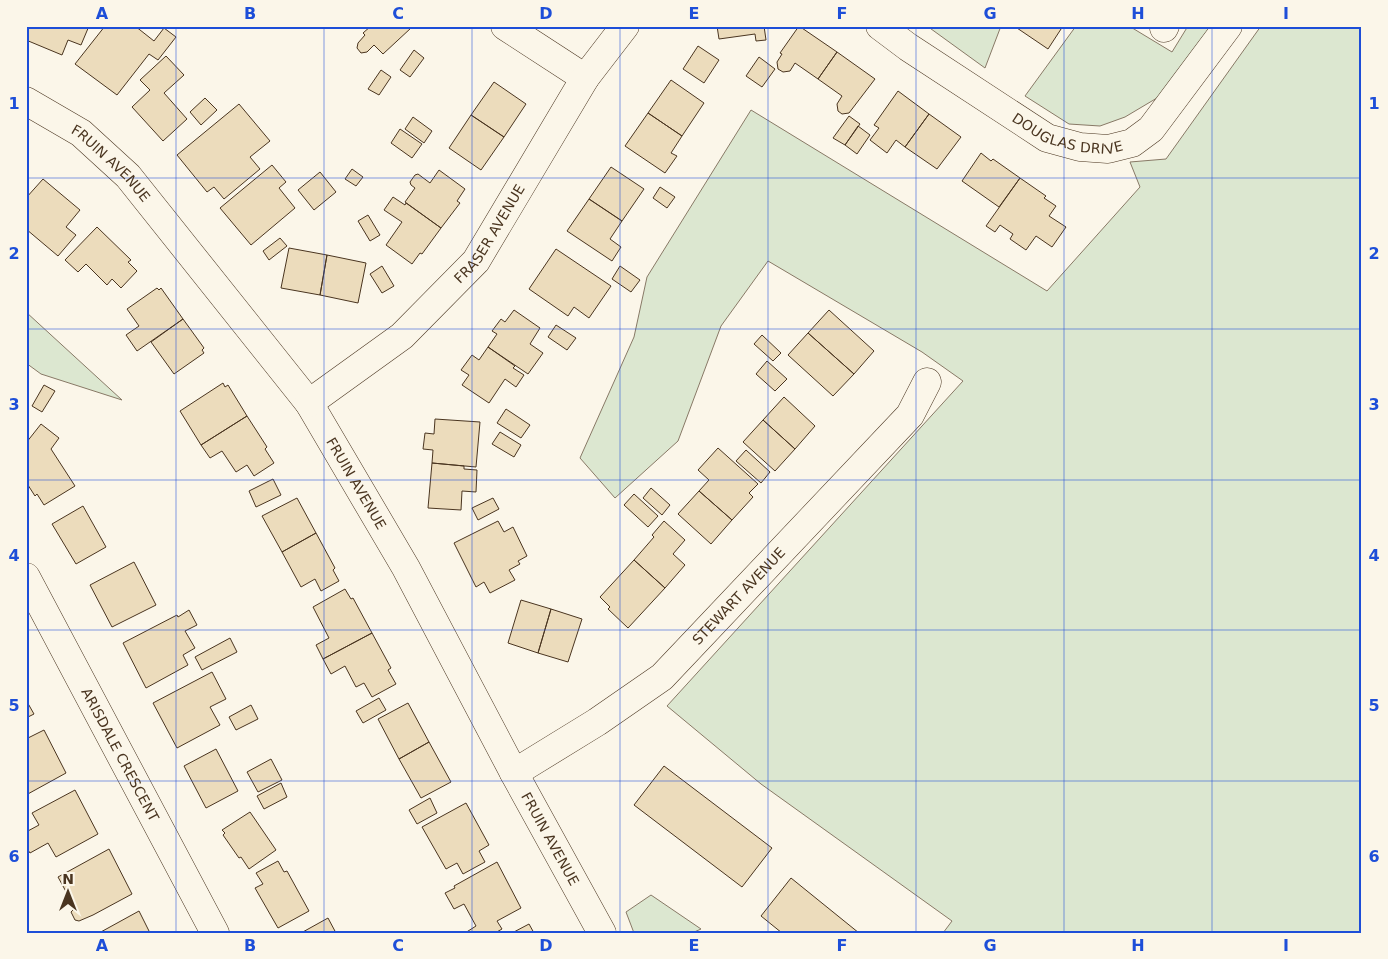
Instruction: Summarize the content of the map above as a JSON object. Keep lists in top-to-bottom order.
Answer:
{
  "streets": {
    "street": [
      "DOUGLAS DRIVE",
      "FRUIN AVENUE",
      "FRASER AVENUE",
      "STEWART AVENUE",
      "ARISDALE CRESCENT"
    ]
  },
  "crossings": [
    ["FRUIN AVENUE", "FRASER AVENUE"],
    ["FRUIN AVENUE", "STEWART AVENUE"]
  ],
  "north": "top",
  "grid": {
    "columns": [
      "A",
      "B",
      "C",
      "D",
      "E",
      "F",
      "G",
      "H",
      "I"
    ],
    "rows": [
      "1",
      "2",
      "3",
      "4",
      "5",
      "6"
    ]
  }
}
